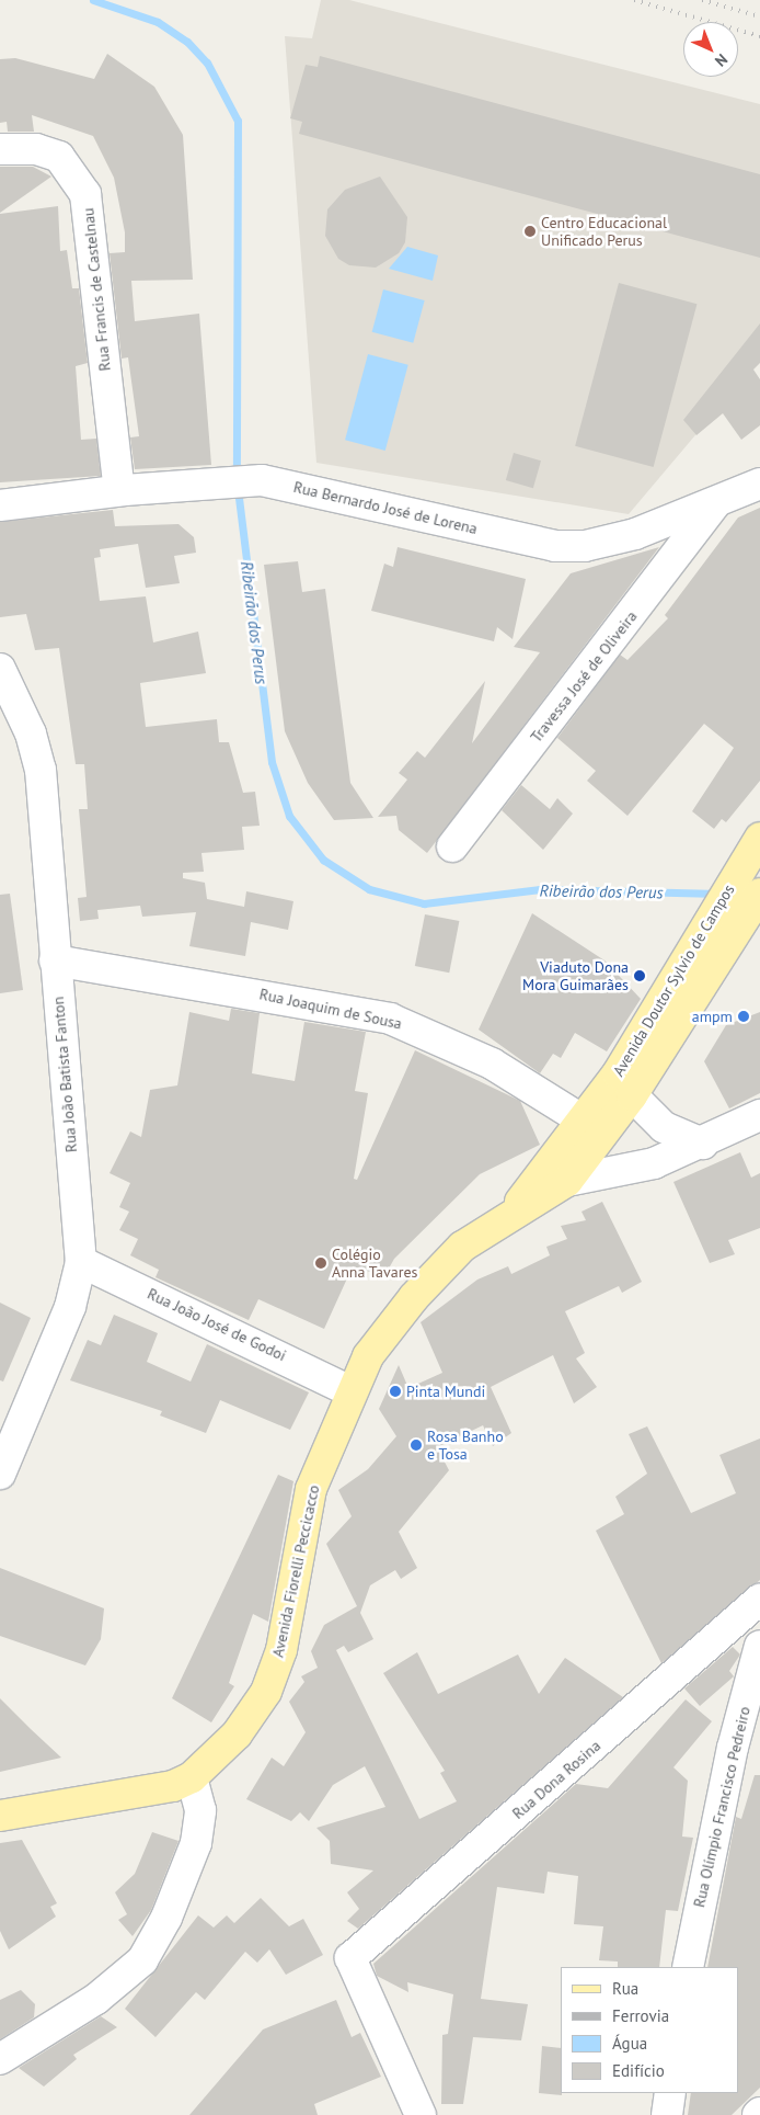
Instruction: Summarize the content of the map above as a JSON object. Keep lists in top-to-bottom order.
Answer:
{
  "streets": {
    "main road": ["Avenida Doutor Sylvio de Campos", "Avenida Fiorelli Peccicacco"],
    "street": [
      "Rua Francis de Castelnau",
      "Rua Bernardo José de Lorena",
      "Travessa José de Oliveira",
      "Rua Joaquim de Sousa",
      "Rua João Batista Fanton",
      "Rua João José de Godoi",
      "Rua Dona Rosina",
      "Rua Olímpio Francisco Pedreiro"
    ]
  },
  "crossings": [
    ["Rua Francis de Castelnau", "Rua Bernardo José de Lorena"],
    ["Rua Bernardo José de Lorena", "Travessa José de Oliveira"],
    ["Avenida Doutor Sylvio de Campos", "Rua Joaquim de Sousa"],
    ["Avenida Doutor Sylvio de Campos", "Avenida Fiorelli Peccicacco"],
    ["Rua Joaquim de Sousa", "Rua João Batista Fanton"],
    ["Rua Joaquim de Sousa", "Avenida Fiorelli Peccicacco"],
    ["Rua João Batista Fanton", "Rua João José de Godoi"],
    ["Rua João José de Godoi", "Avenida Fiorelli Peccicacco"]
  ],
  "water": ["Ribeirão dos Perus"],
  "places": [
    "Centro Educacional Unificado Perus",
    "Viaduto Dona Mora Guimarães",
    "ampm",
    "Colégio Anna Tavares",
    "Pinta Mundi",
    "Rosa Banho e Tosa"
  ],
  "legend": [
    "Rua",
    "Ferrovia",
    "Água",
    "Edifício"
  ],
  "north": "bottom right"
}
